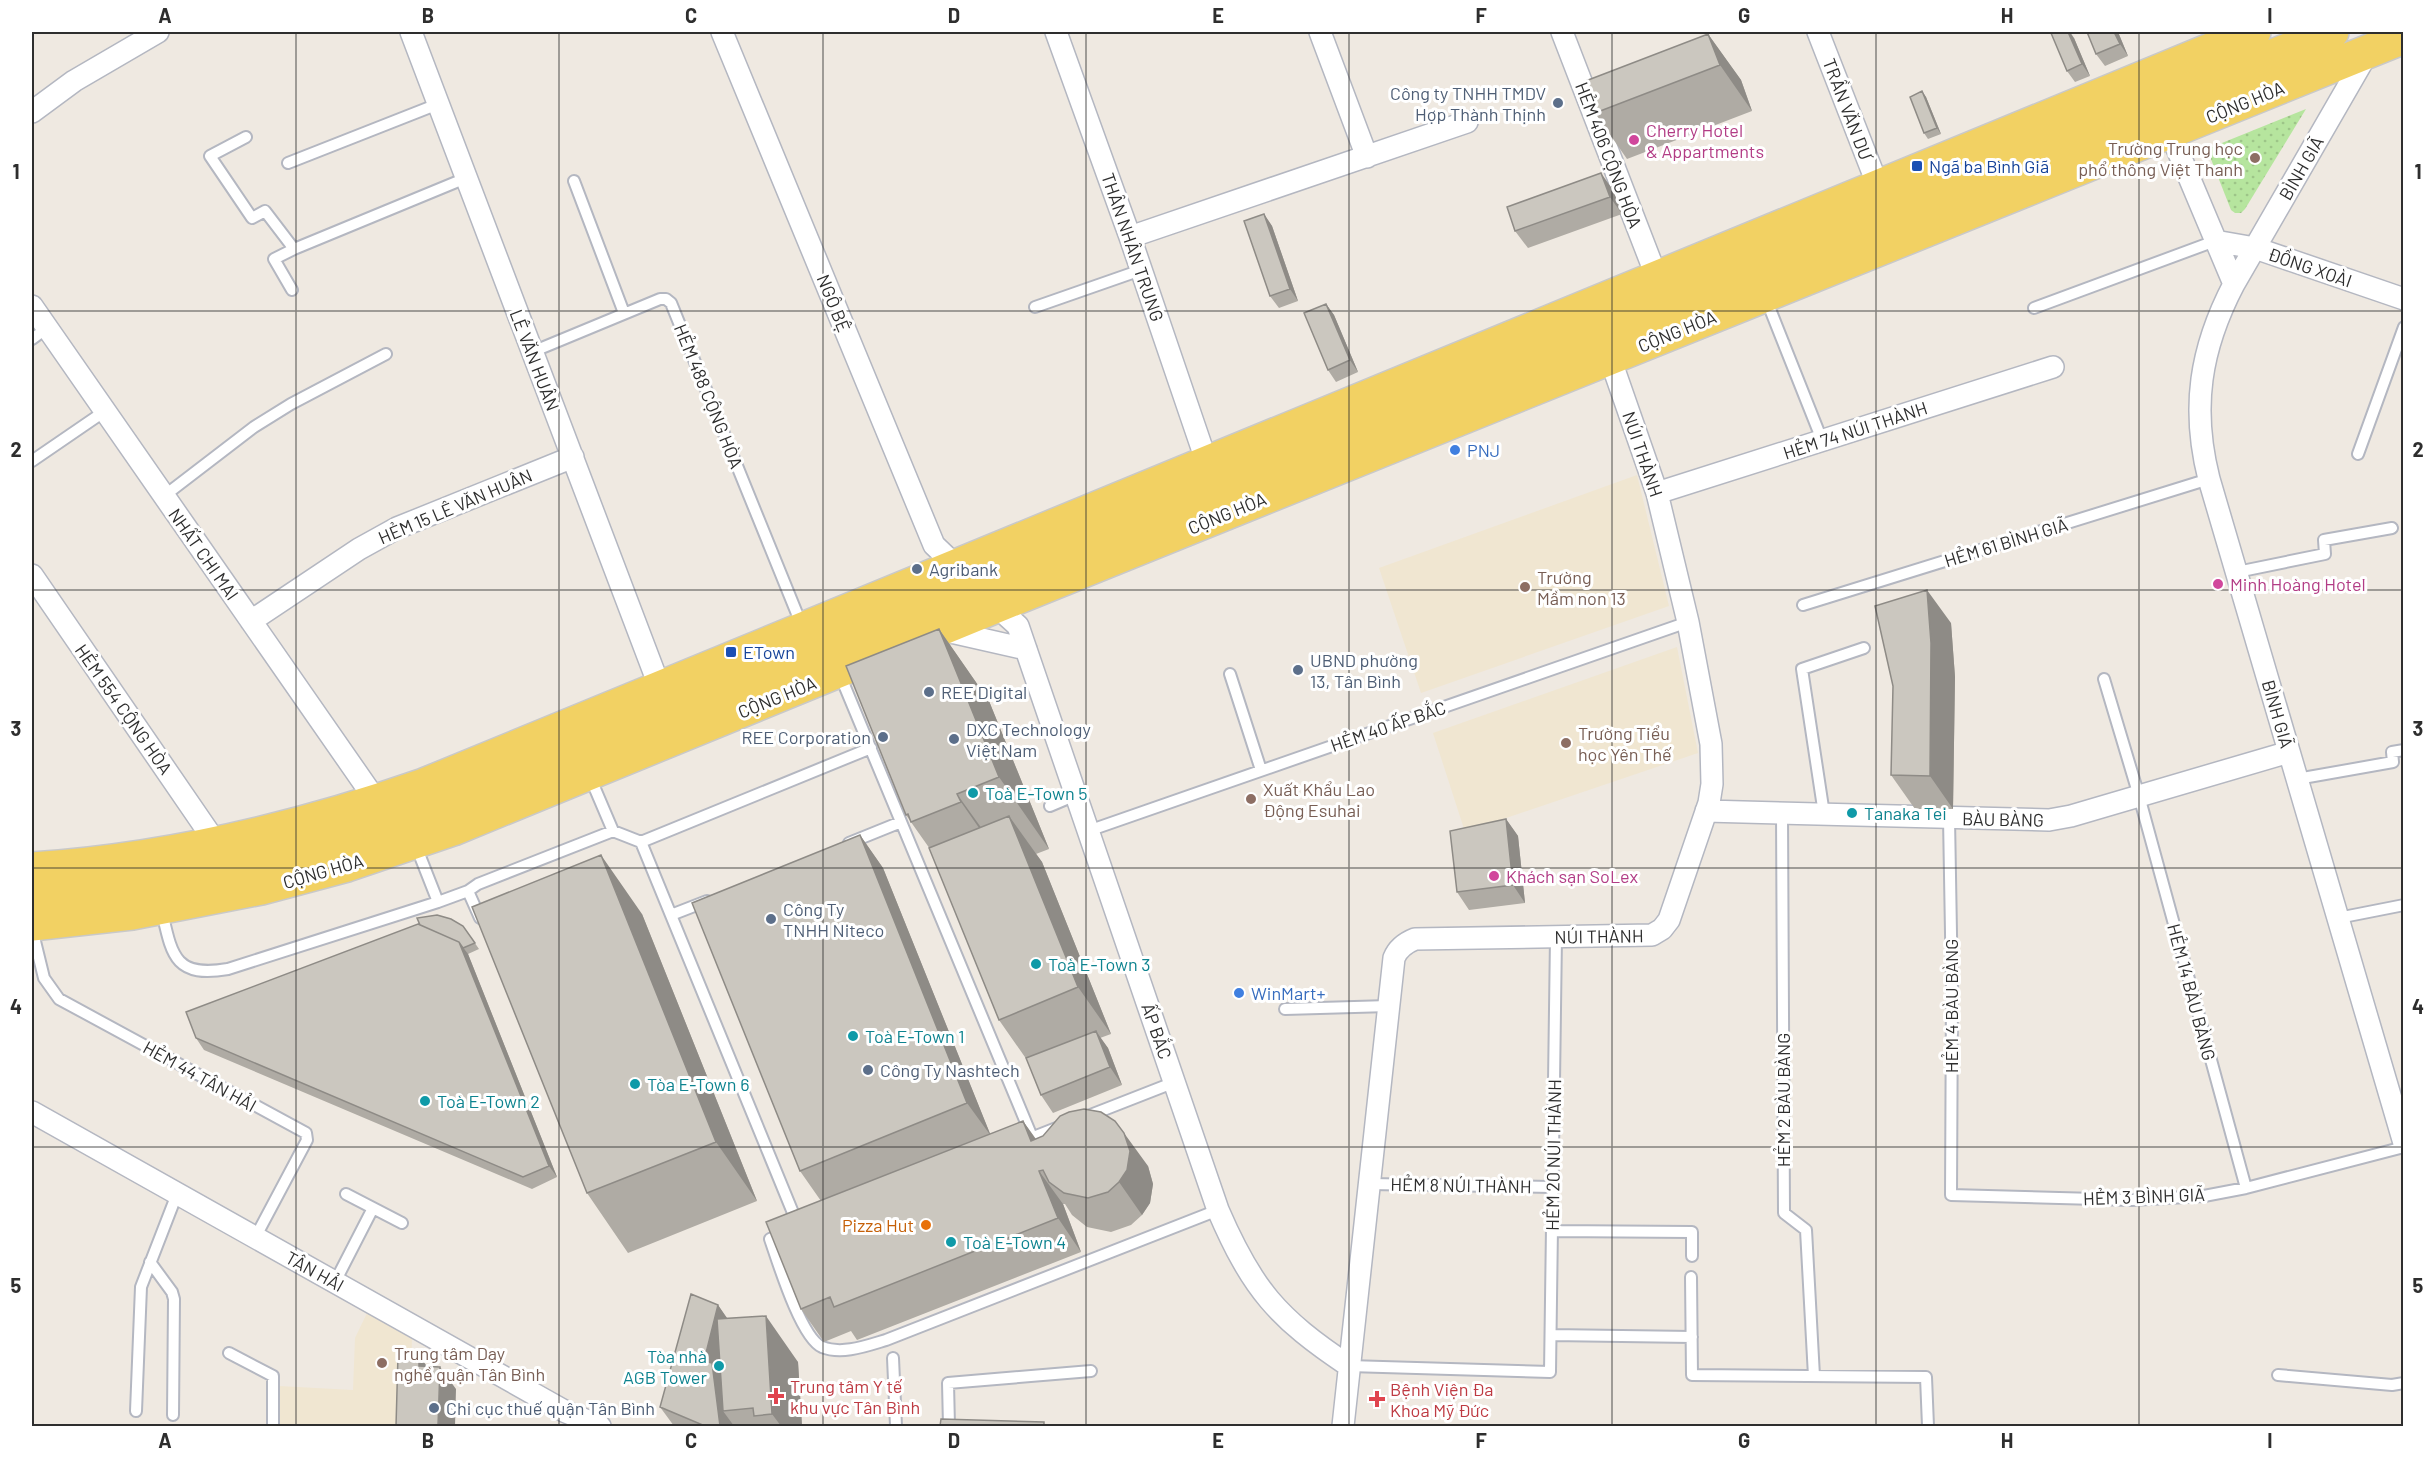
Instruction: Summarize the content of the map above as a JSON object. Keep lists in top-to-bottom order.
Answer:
{
  "streets": {
    "main road": ["CỘNG HÒA"],
    "street": [
      "TRẦN VĂN DƯ",
      "HẺM 406 CỘNG HÒA",
      "BÌNH GIÃ",
      "THÂN NHÂN TRUNG",
      "ĐỒNG XOÀI",
      "NGÔ BỆ",
      "LÊ VĂN HUÂN",
      "HẺM 74 NÚI THÀNH",
      "NÚI THÀNH",
      "HẺM 15 LÊ VĂN HUÂN",
      "NHẤT CHI MAI",
      "HẺM 554 CỘNG HÒA",
      "BÀU BÀNG",
      "ẤP BẮC",
      "TÂN HẢI"
    ],
    "lane": [
      "HẺM 488 CỘNG HÒA",
      "HẺM 61 BÌNH GIÃ",
      "HẺM 40 ẤP BẮC",
      "HẺM 14 BÀU BÀNG",
      "HẺM 4 BÀU BÀNG",
      "HẺM 44 TÂN HẢI",
      "HẺM 2 BÀU BÀNG",
      "HẺM 20 NÚI THÀNH",
      "HẺM 8 NÚI THÀNH",
      "HẺM 3 BÌNH GIÃ"
    ]
  },
  "crossings": [
    ["CỘNG HÒA", "TRẦN VĂN DƯ"],
    ["CỘNG HÒA", "HẺM 406 CỘNG HÒA"],
    ["CỘNG HÒA", "BÌNH GIÃ"],
    ["CỘNG HÒA", "THÂN NHÂN TRUNG"],
    ["CỘNG HÒA", "NGÔ BỆ"],
    ["CỘNG HÒA", "LÊ VĂN HUÂN"],
    ["CỘNG HÒA", "HẺM 488 CỘNG HÒA"],
    ["CỘNG HÒA", "NÚI THÀNH"],
    ["CỘNG HÒA", "NHẤT CHI MAI"],
    ["CỘNG HÒA", "HẺM 554 CỘNG HÒA"],
    ["CỘNG HÒA", "ẤP BẮC"],
    ["BÌNH GIÃ", "ĐỒNG XOÀI"],
    ["BÌNH GIÃ", "HẺM 61 BÌNH GIÃ"],
    ["BÌNH GIÃ", "BÀU BÀNG"],
    ["BÌNH GIÃ", "HẺM 3 BÌNH GIÃ"],
    ["NGÔ BỆ", "ẤP BẮC"],
    ["LÊ VĂN HUÂN", "HẺM 488 CỘNG HÒA"],
    ["LÊ VĂN HUÂN", "HẺM 15 LÊ VĂN HUÂN"],
    ["HẺM 74 NÚI THÀNH", "NÚI THÀNH"],
    ["NÚI THÀNH", "HẺM 40 ẤP BẮC"],
    ["NÚI THÀNH", "BÀU BÀNG"],
    ["NÚI THÀNH", "ẤP BẮC"],
    ["NÚI THÀNH", "HẺM 20 NÚI THÀNH"],
    ["NÚI THÀNH", "HẺM 8 NÚI THÀNH"],
    ["HẺM 15 LÊ VĂN HUÂN", "NHẤT CHI MAI"],
    ["HẺM 40 ẤP BẮC", "ẤP BẮC"],
    ["BÀU BÀNG", "HẺM 14 BÀU BÀNG"],
    ["BÀU BÀNG", "HẺM 4 BÀU BÀNG"],
    ["BÀU BÀNG", "HẺM 2 BÀU BÀNG"],
    ["HẺM 14 BÀU BÀNG", "HẺM 3 BÌNH GIÃ"],
    ["HẺM 4 BÀU BÀNG", "HẺM 3 BÌNH GIÃ"],
    ["ẤP BẮC", "HẺM 20 NÚI THÀNH"],
    ["HẺM 44 TÂN HẢI", "TÂN HẢI"],
    ["HẺM 20 NÚI THÀNH", "HẺM 8 NÚI THÀNH"]
  ],
  "places": {
    "other": [
      "Công ty TNHH TMDV Hợp Thành Thịnh",
      "Cherry Hotel & Appartments",
      "Trường Trung học phổ thông Việt Thanh",
      "PNJ",
      "Agribank",
      "Minh Hoàng Hotel",
      "Trường Mầm non 13",
      "UBND phường 13, Tân Bình",
      "REE Digital",
      "REE Corporation",
      "DXC Technology Việt Nam",
      "Trường Tiểu học Yên Thế",
      "Toà E-Town 5",
      "Xuất Khẩu Lao Động Esuhai",
      "Tanaka Tei",
      "Khách sạn SoLex",
      "Công Ty TNHH Niteco",
      "Toà E-Town 3",
      "WinMart+",
      "Toà E-Town 1",
      "Công Ty Nashtech",
      "Tòa E-Town 6",
      "Toà E-Town 2",
      "Pizza Hut",
      "Toà E-Town 4",
      "Trung tâm Dạy nghề quận Tân Bình",
      "Tòa nhà AGB Tower",
      "Chi cục thuế quận Tân Bình"
    ],
    "transit": ["Ngã ba Bình Giã", "ETown"],
    "health": ["Trung tâm Y tế khu vực Tân Bình", "Bệnh Viện Đa Khoa Mỹ Đức"]
  },
  "grid": {
    "columns": [
      "A",
      "B",
      "C",
      "D",
      "E",
      "F",
      "G",
      "H",
      "I"
    ],
    "rows": [
      "1",
      "2",
      "3",
      "4",
      "5"
    ]
  }
}
